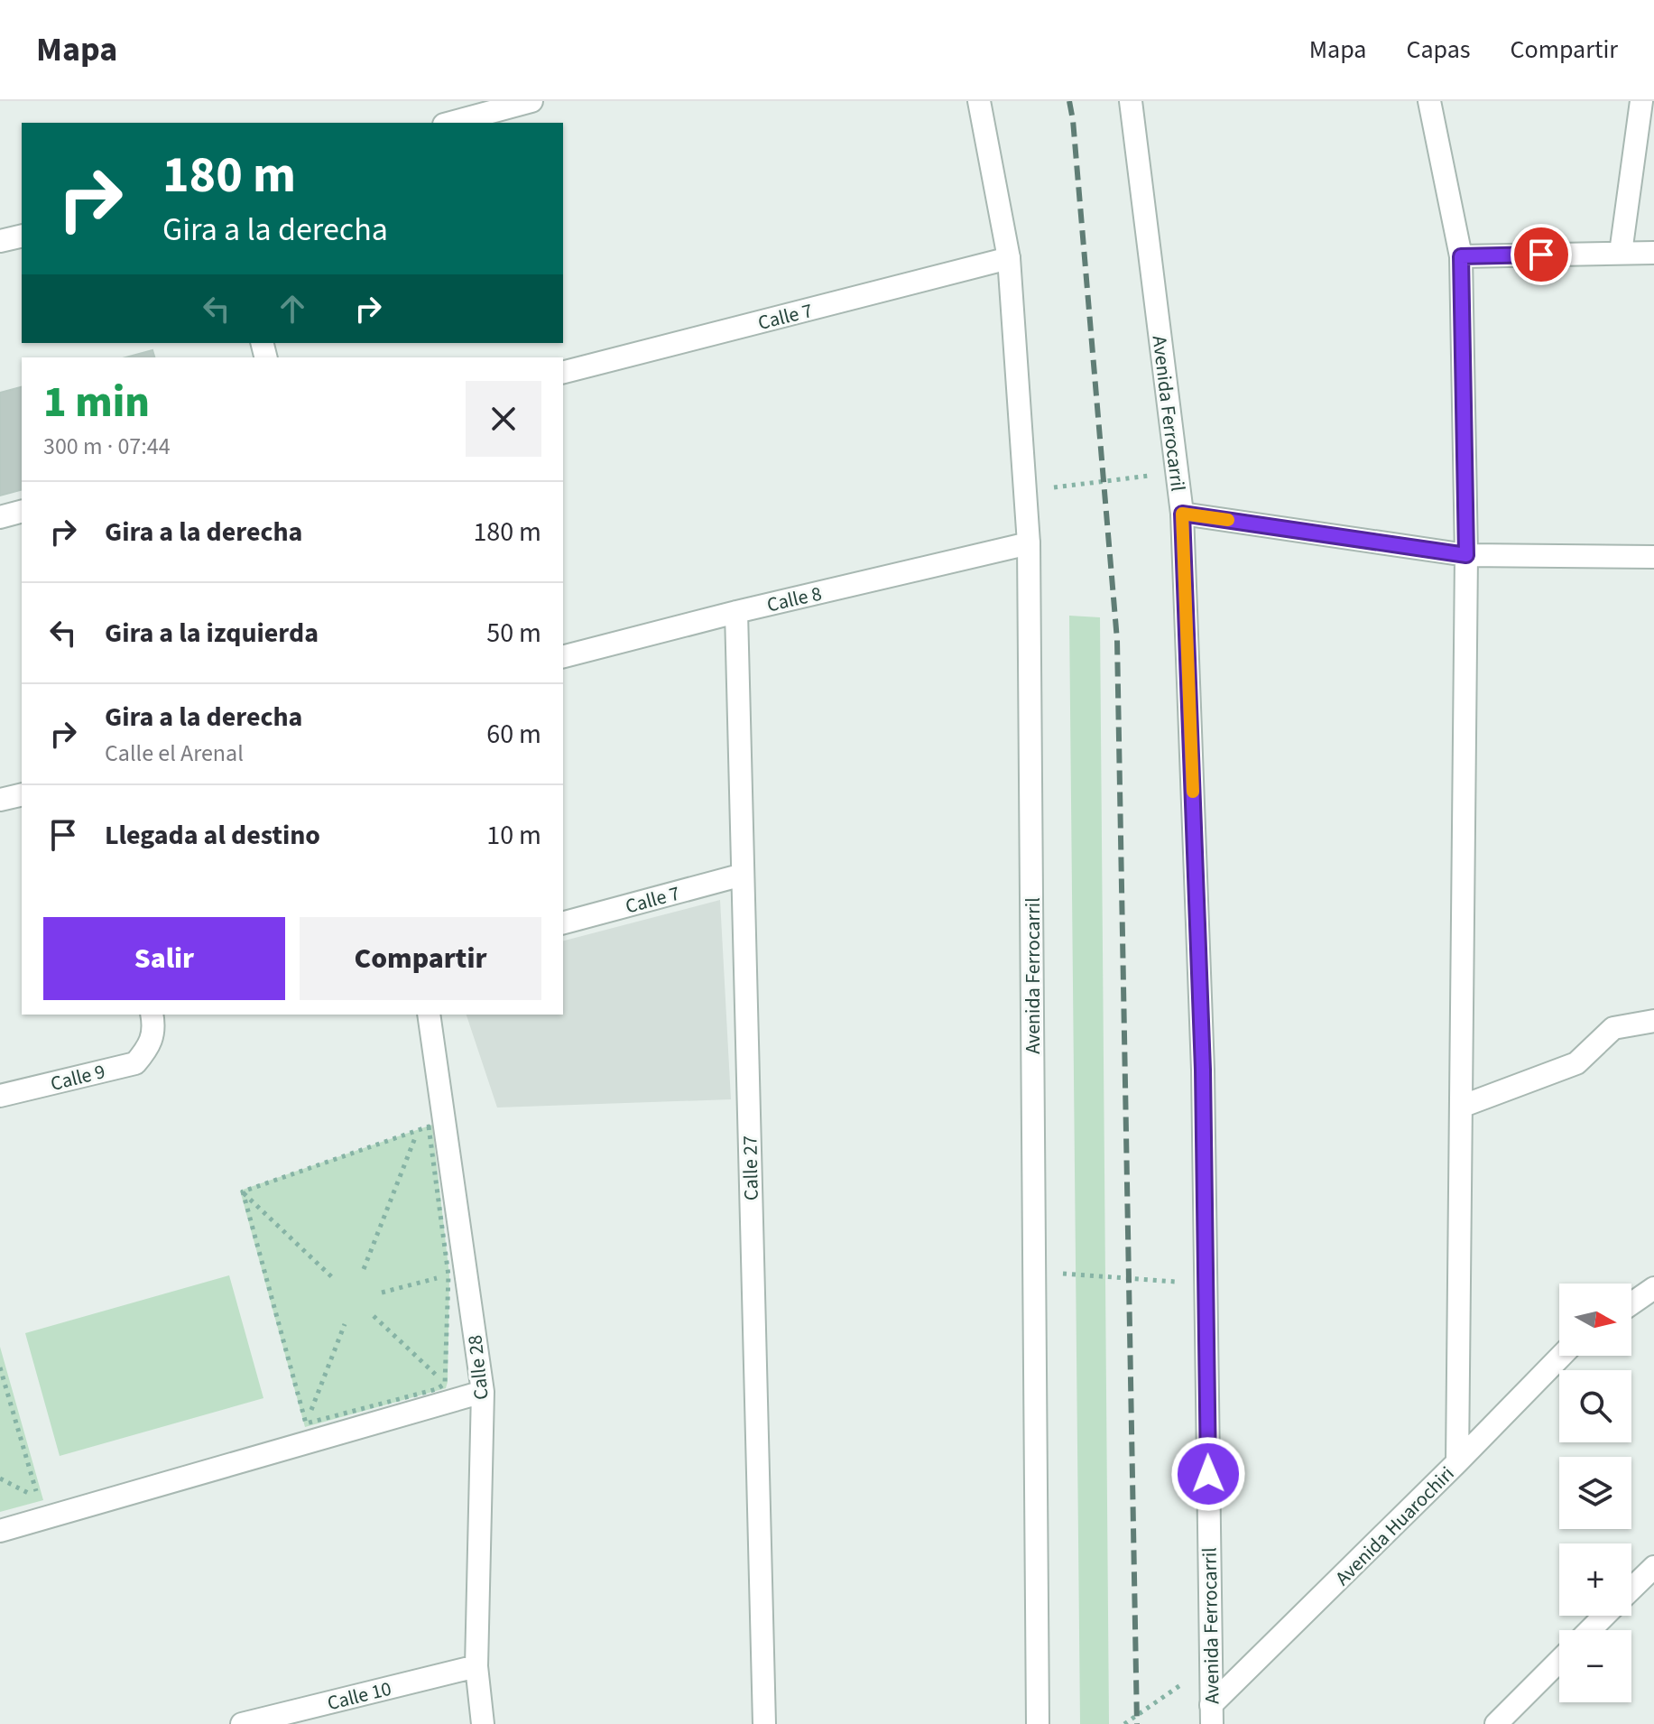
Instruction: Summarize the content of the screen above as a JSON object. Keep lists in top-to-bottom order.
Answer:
{
  "streets": {
    "street": [
      "Calle 7",
      "Avenida Ferrocarril",
      "Calle 8",
      "Calle 9",
      "Calle 27",
      "Calle 28",
      "Avenida Huarochiri",
      "Calle 10"
    ]
  },
  "crossings": [
    ["Calle 7", "Avenida Ferrocarril"],
    ["Calle 7", "Calle 27"],
    ["Avenida Ferrocarril", "Calle 8"],
    ["Avenida Ferrocarril", "Avenida Huarochiri"],
    ["Calle 8", "Calle 27"],
    ["Calle 28", "Calle 10"]
  ],
  "north": "right",
  "page": {
    "header": "Mapa",
    "nav": ["Mapa", "Capas", "Compartir"],
    "turn": ["180 m", "Gira a la derecha"],
    "heading": ["1 min", "300 m · 07:44"],
    "list": [
      {
        "name": "Gira a la derecha",
        "value": "180 m"
      },
      {
        "name": "Gira a la izquierda",
        "value": "50 m"
      },
      {
        "name": "Gira a la derecha",
        "note": "Calle el Arenal",
        "value": "60 m"
      },
      {
        "name": "Llegada al destino",
        "value": "10 m"
      }
    ],
    "buttons": ["Salir", "Compartir"],
    "map_buttons": ["+", "−"]
  }
}
